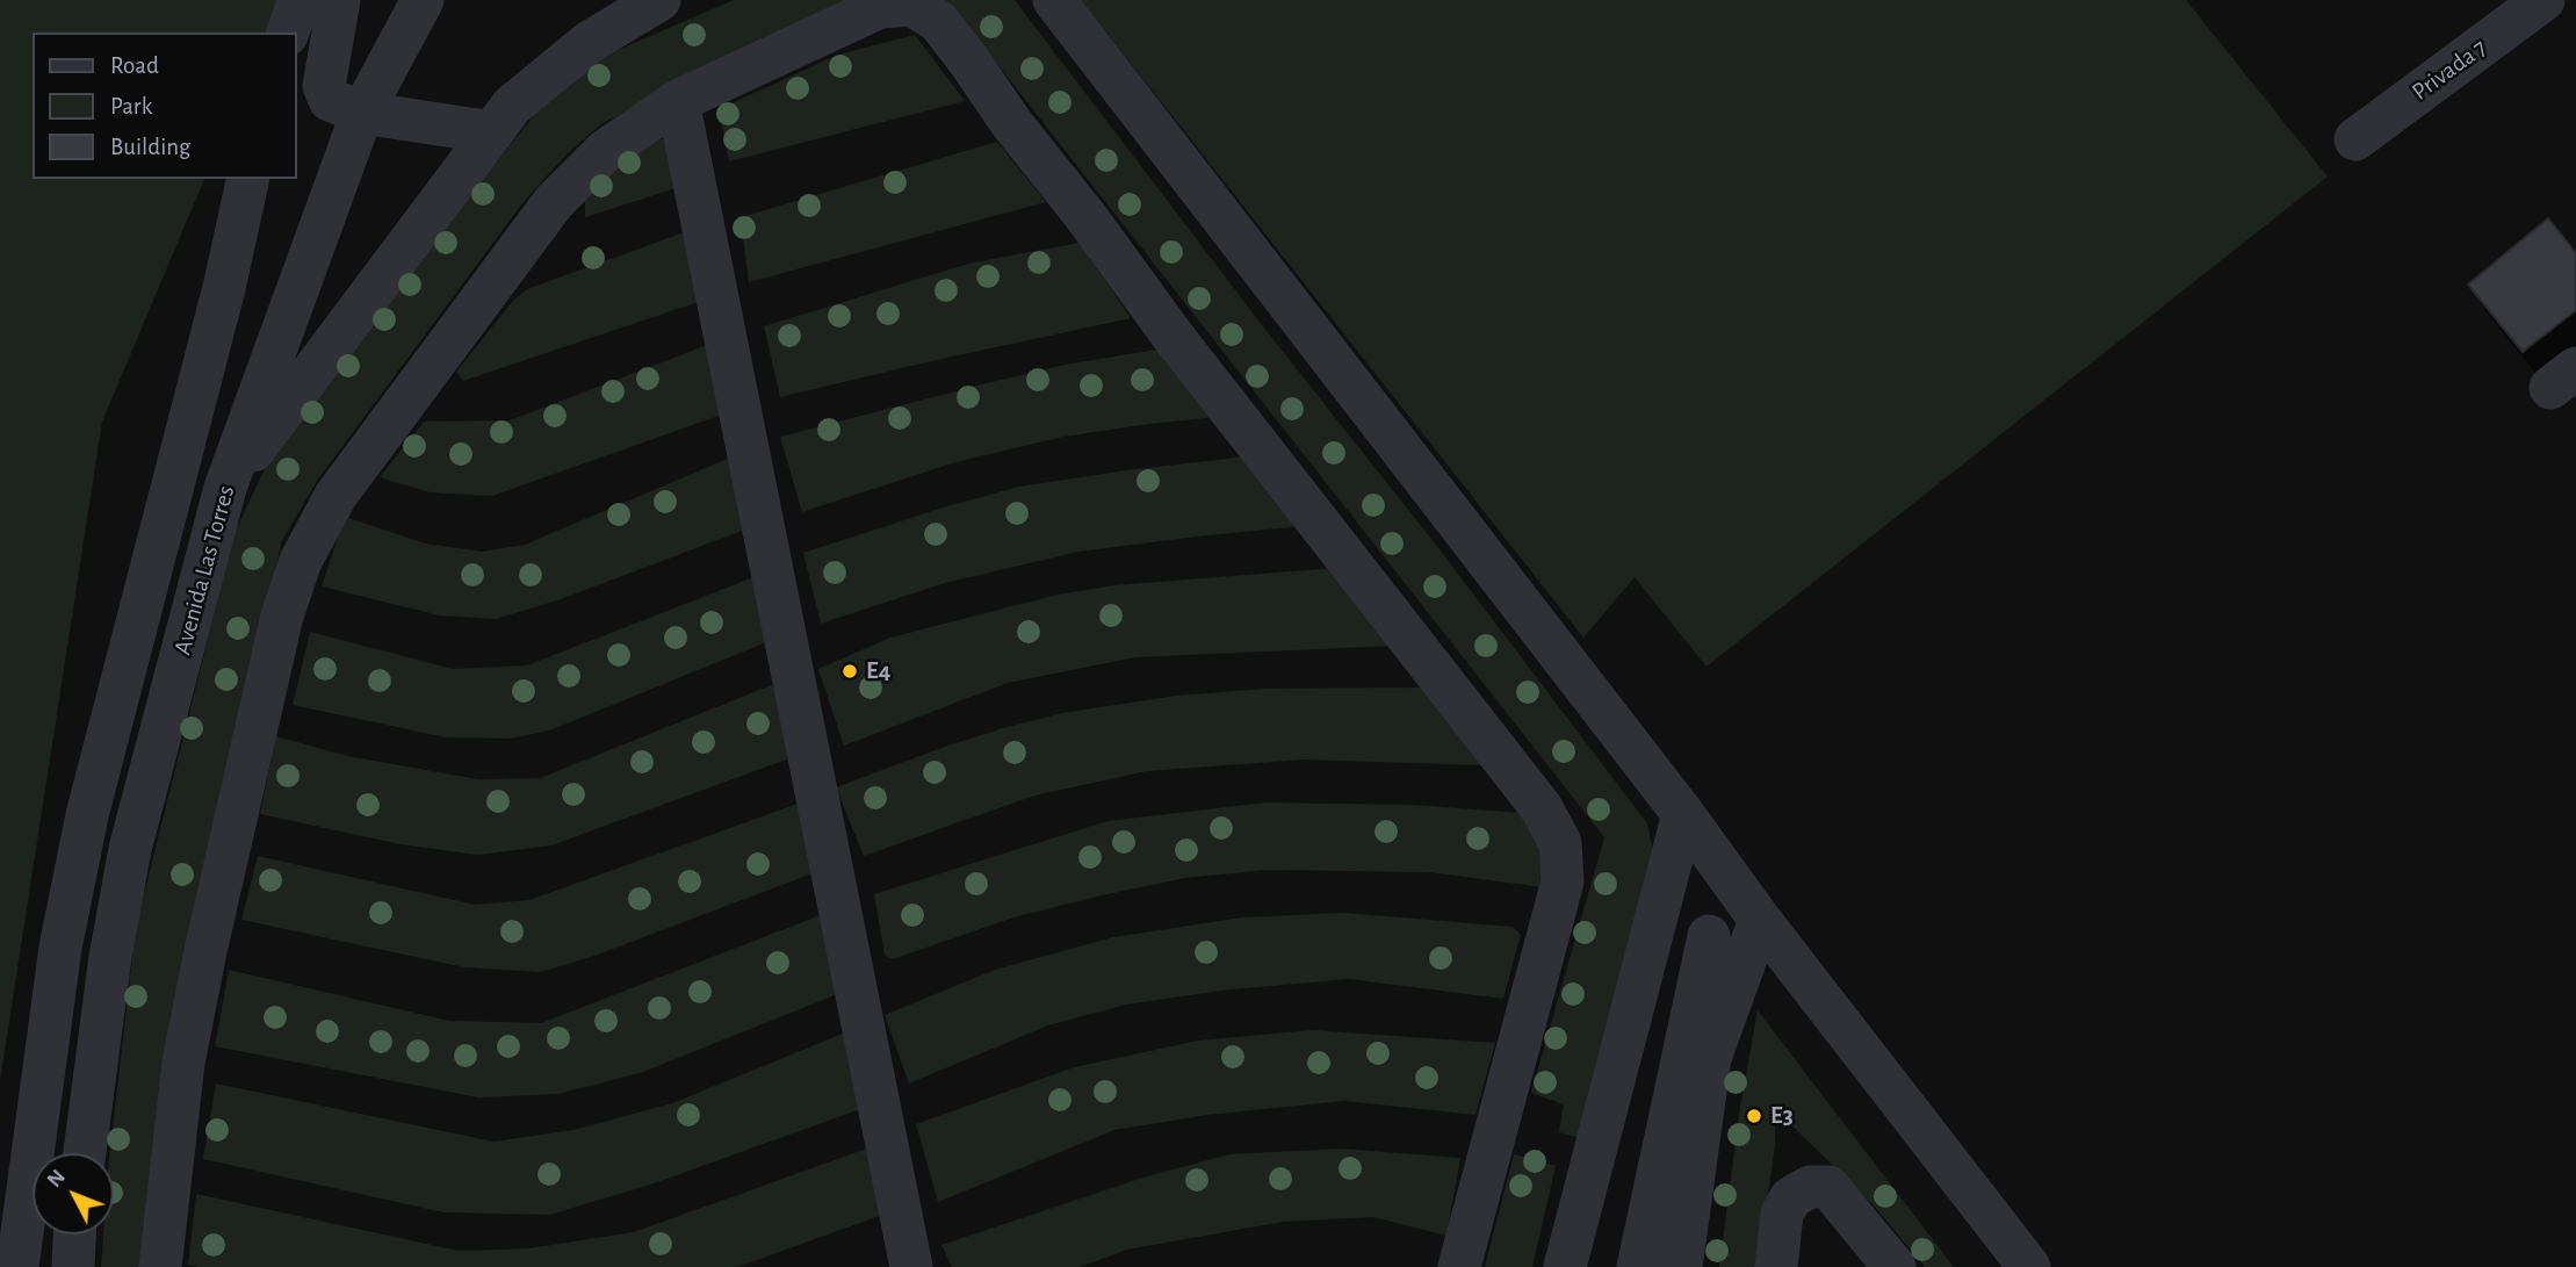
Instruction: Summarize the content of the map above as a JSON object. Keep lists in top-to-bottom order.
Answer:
{
  "streets": {
    "street": ["Privada 7", "Avenida Las Torres"]
  },
  "places": ["E4", "E3"],
  "legend": ["Road", "Park", "Building"],
  "north": "top left"
}
